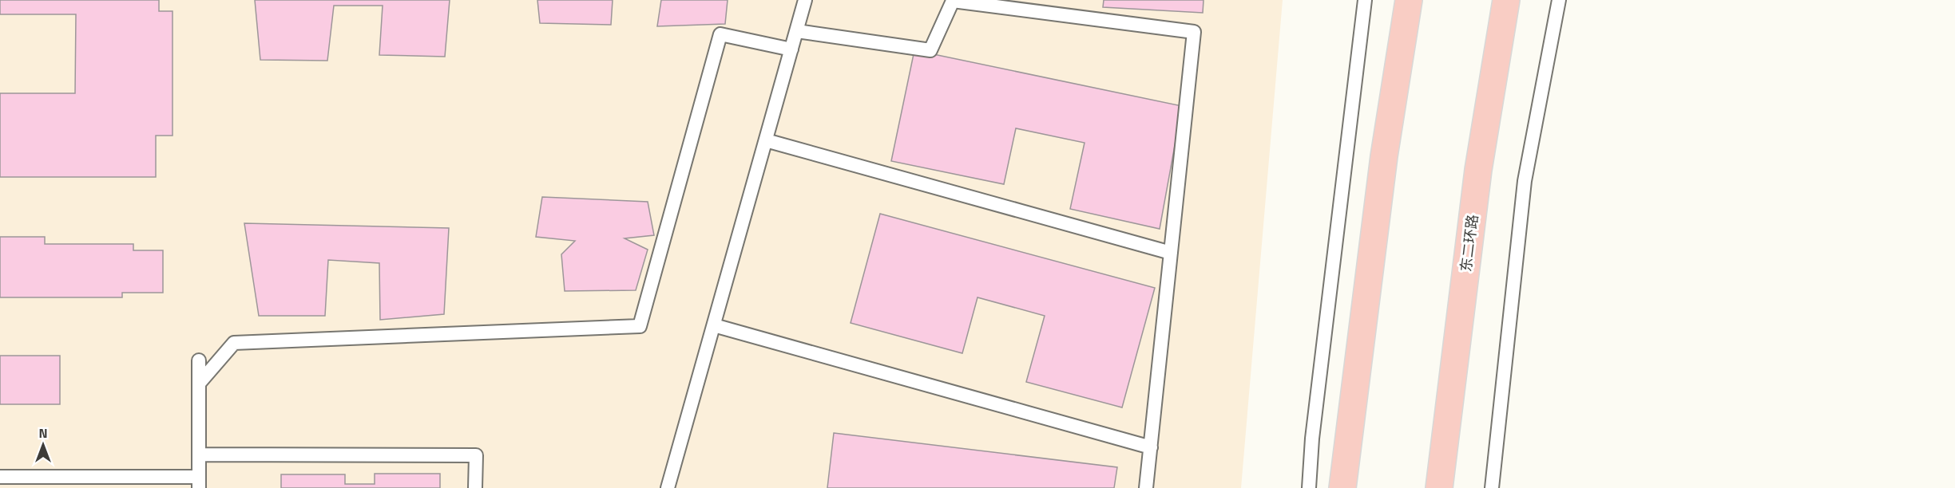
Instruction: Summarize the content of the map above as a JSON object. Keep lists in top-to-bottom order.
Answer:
{
  "streets": {
    "main road": ["东二环路"]
  },
  "north": "top"
}
